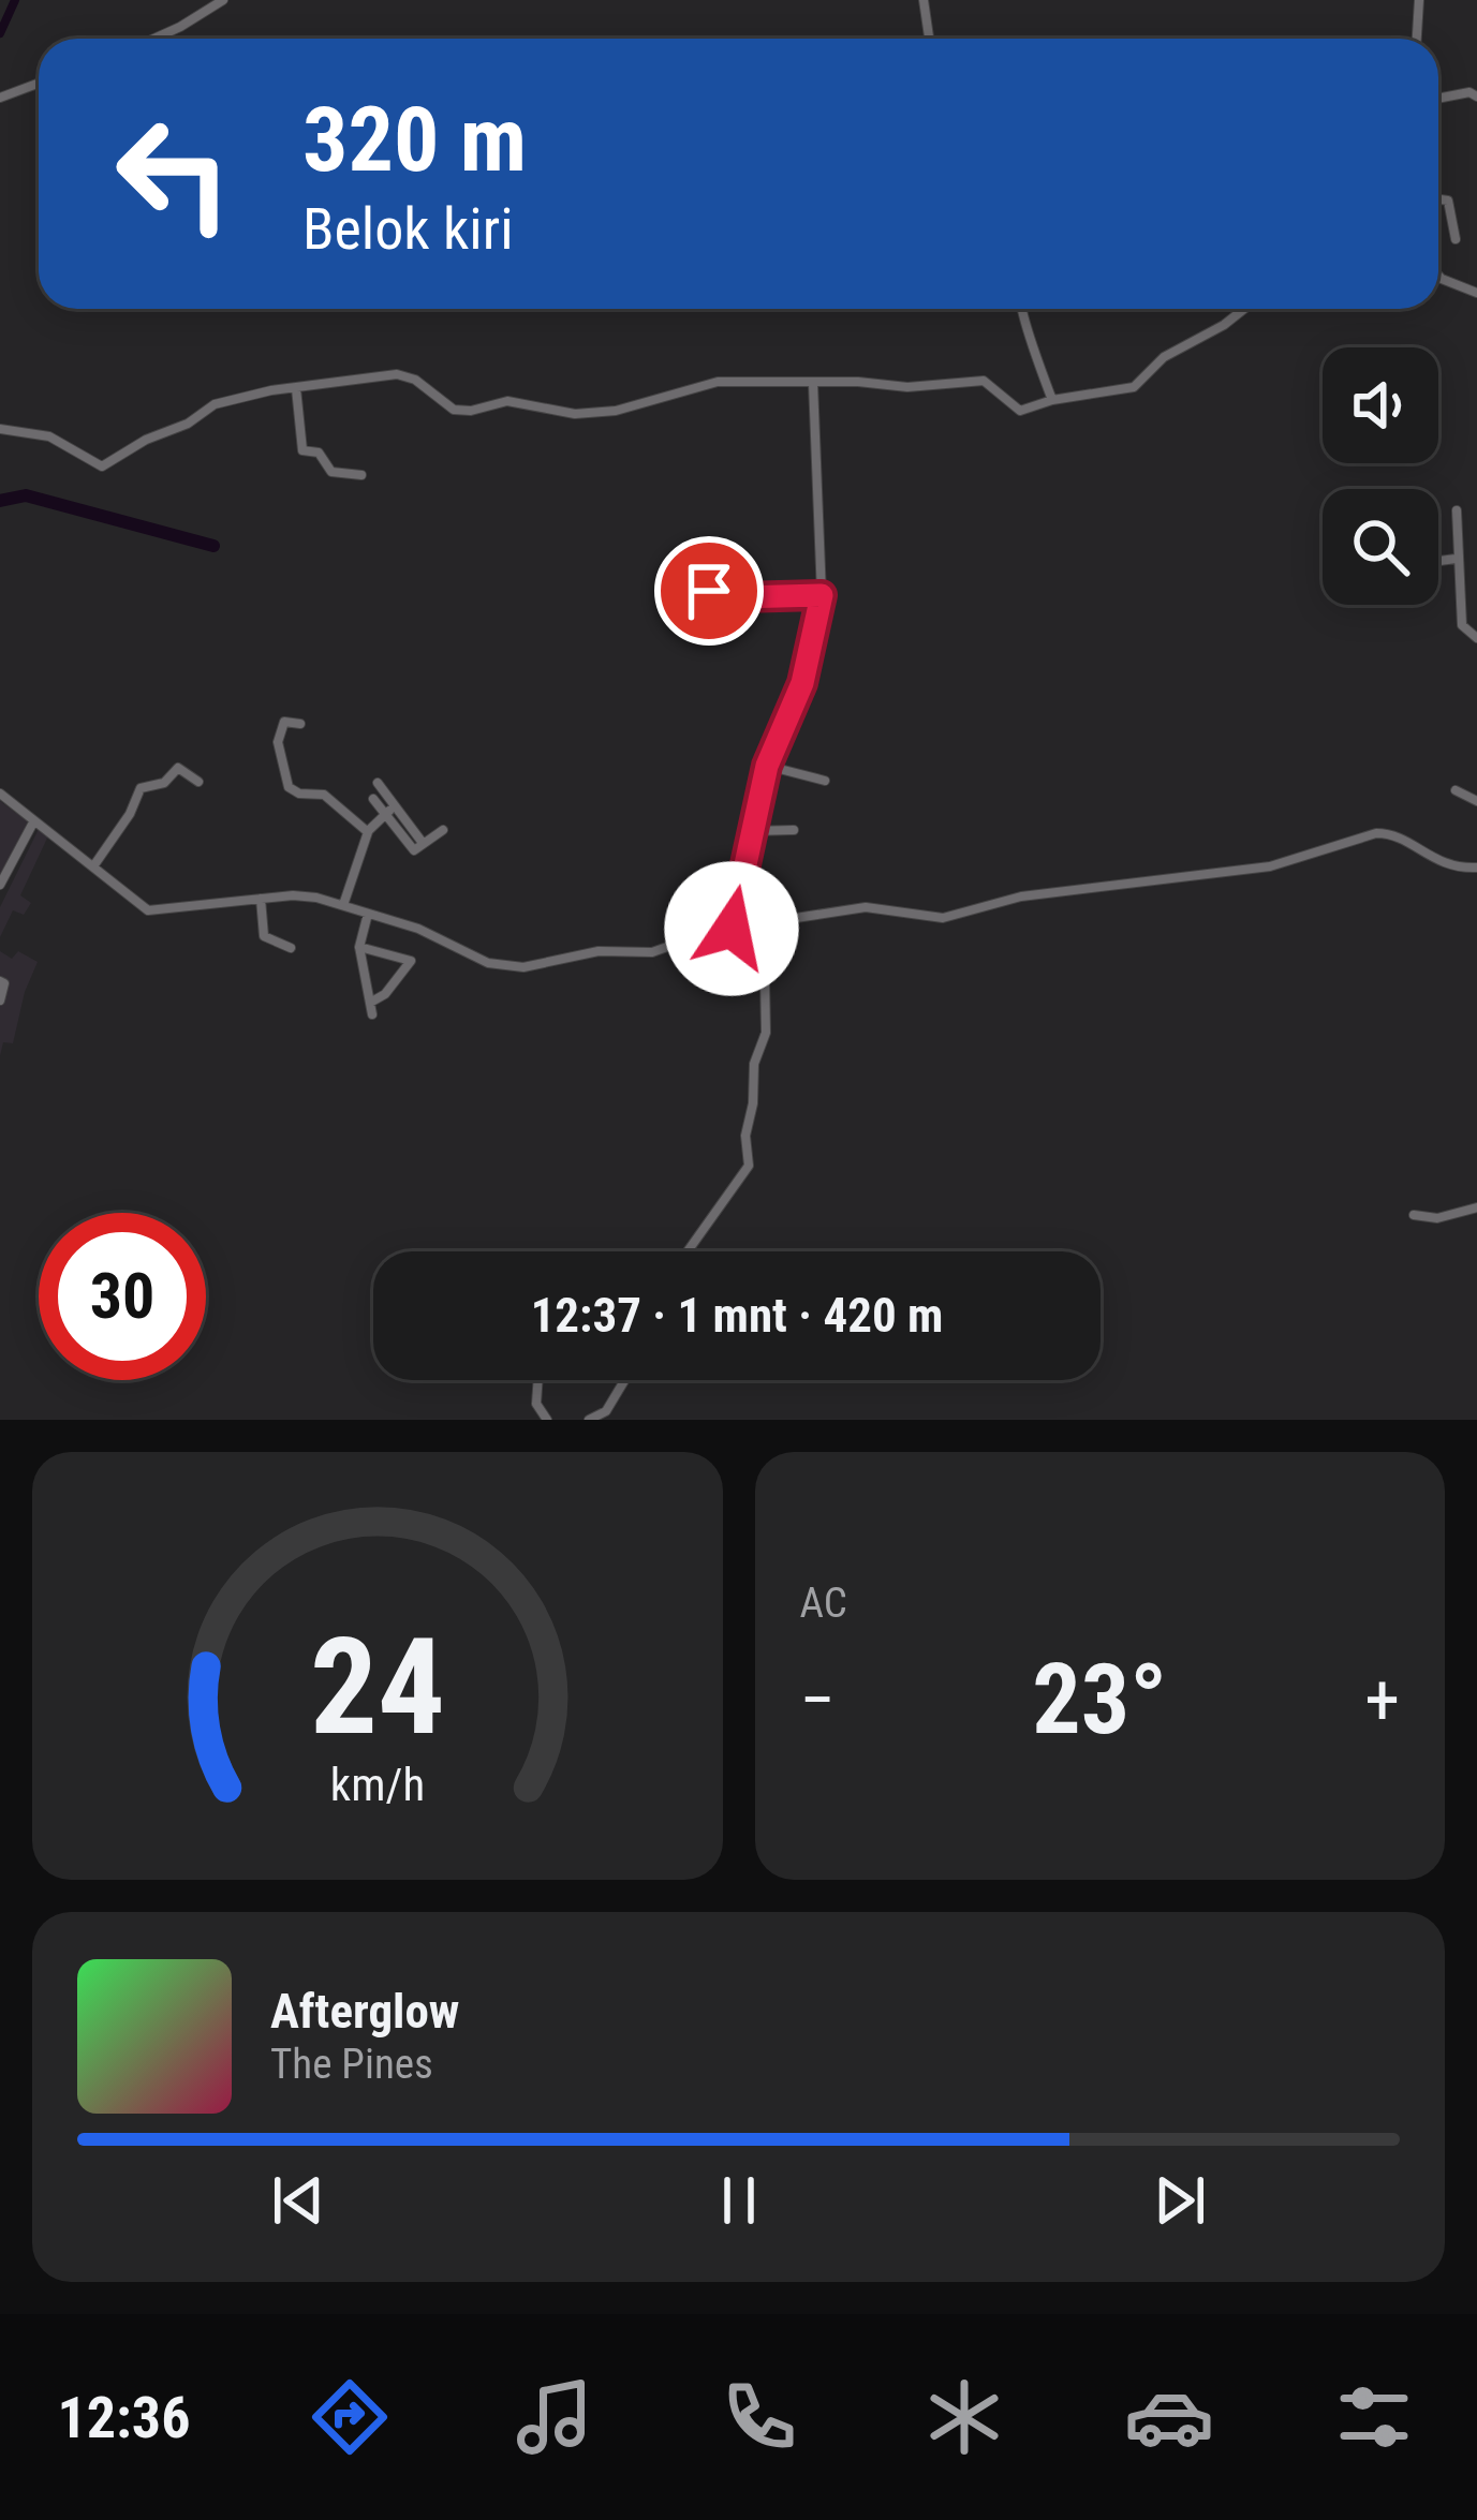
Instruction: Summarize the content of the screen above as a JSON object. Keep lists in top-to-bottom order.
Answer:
{
  "page": {
    "turn": ["320 m", "Belok kiri"],
    "limit": "30",
    "trip": "12:37 · 1 mnt · 420 m",
    "tile": "AC",
    "heat": ["−", "23°", "+"],
    "song": ["Afterglow", "The Pines"],
    "tabs": "12:36",
    "gauge": ["24", "km/h"]
  }
}
